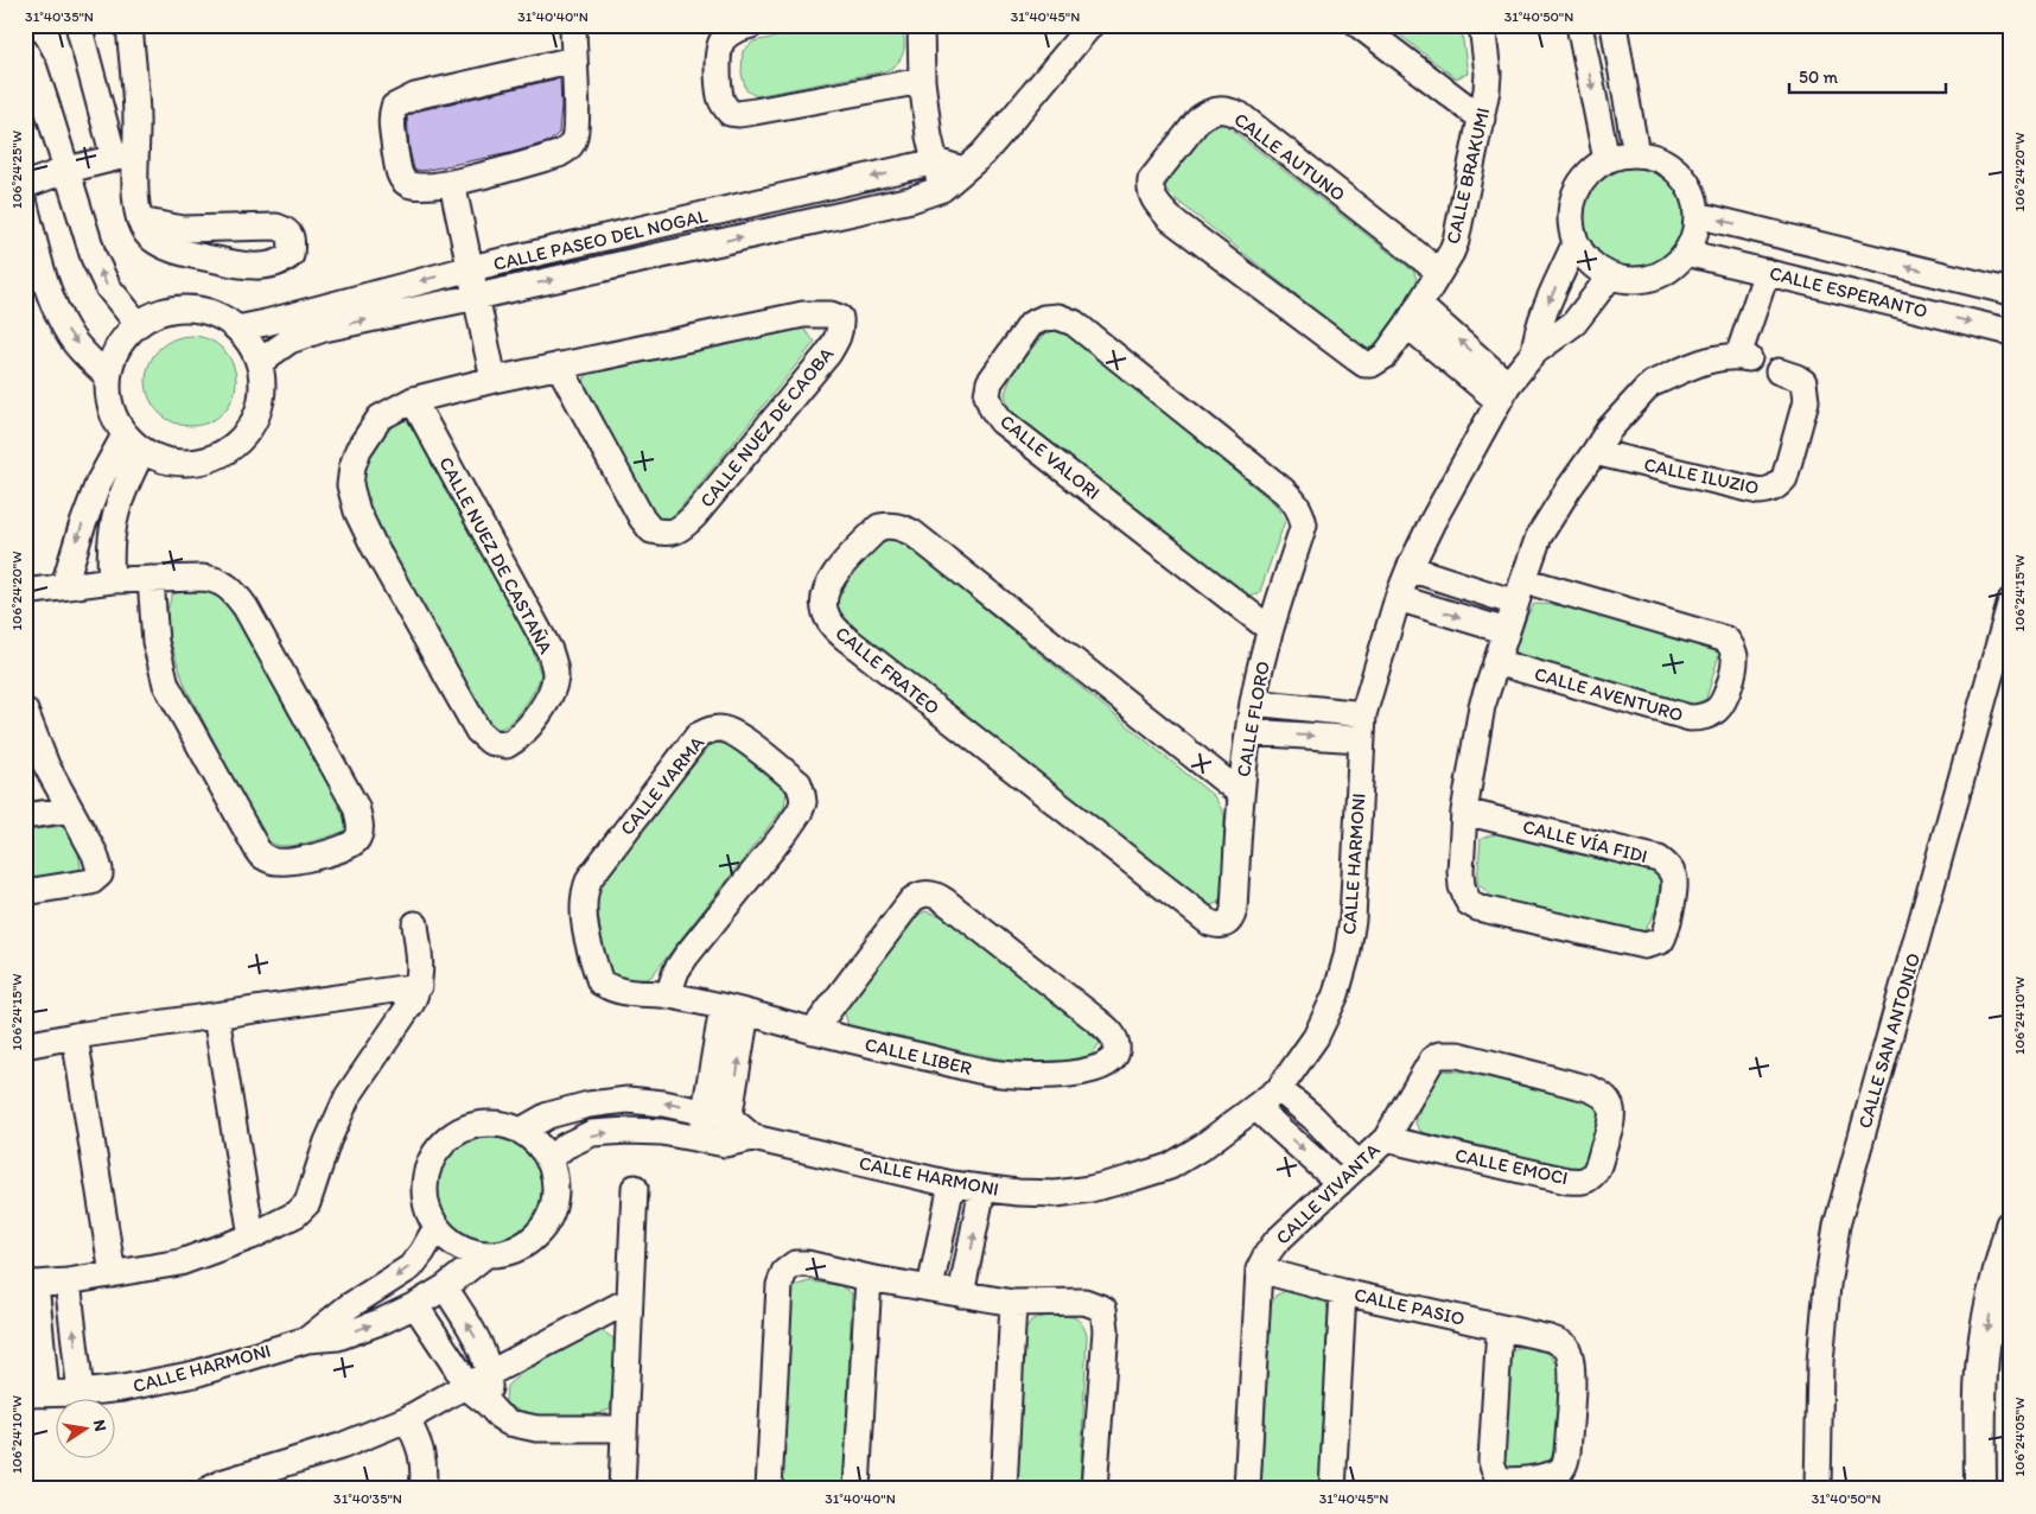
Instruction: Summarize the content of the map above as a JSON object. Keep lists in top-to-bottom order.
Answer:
{
  "streets": {
    "street": [
      "CALLE AUTUNO",
      "CALLE BRAKUMI",
      "CALLE PASEO DEL NOGAL",
      "CALLE ESPERANTO",
      "CALLE NUEZ DE CAOBA",
      "CALLE VALORI",
      "CALLE ILUZIO",
      "CALLE NUEZ DE CASTAÑA",
      "CALLE FRATEO",
      "CALLE AVENTURO",
      "CALLE FLORO",
      "CALLE VARMA",
      "CALLE VÍA FIDI",
      "CALLE HARMONI",
      "CALLE SAN ANTONIO",
      "CALLE LIBER",
      "CALLE EMOCI",
      "CALLE VIVANTA",
      "CALLE PASIO"
    ]
  },
  "crossings": [
    ["CALLE AUTUNO", "CALLE BRAKUMI"],
    ["CALLE ESPERANTO", "CALLE HARMONI"],
    ["CALLE NUEZ DE CAOBA", "CALLE NUEZ DE CASTAÑA"],
    ["CALLE VALORI", "CALLE FLORO"],
    ["CALLE FRATEO", "CALLE FLORO"],
    ["CALLE VARMA", "CALLE LIBER"],
    ["CALLE EMOCI", "CALLE VIVANTA"],
    ["CALLE VIVANTA", "CALLE PASIO"]
  ],
  "scale_bar": "50 m",
  "north": "right",
  "coordinates": [
    "31°40'35\"N",
    "31°40'40\"N",
    "31°40'45\"N",
    "31°40'50\"N",
    "106°24'25\"W",
    "106°24'20\"W",
    "106°24'15\"W",
    "106°24'10\"W",
    "106°24'05\"W"
  ]
}
